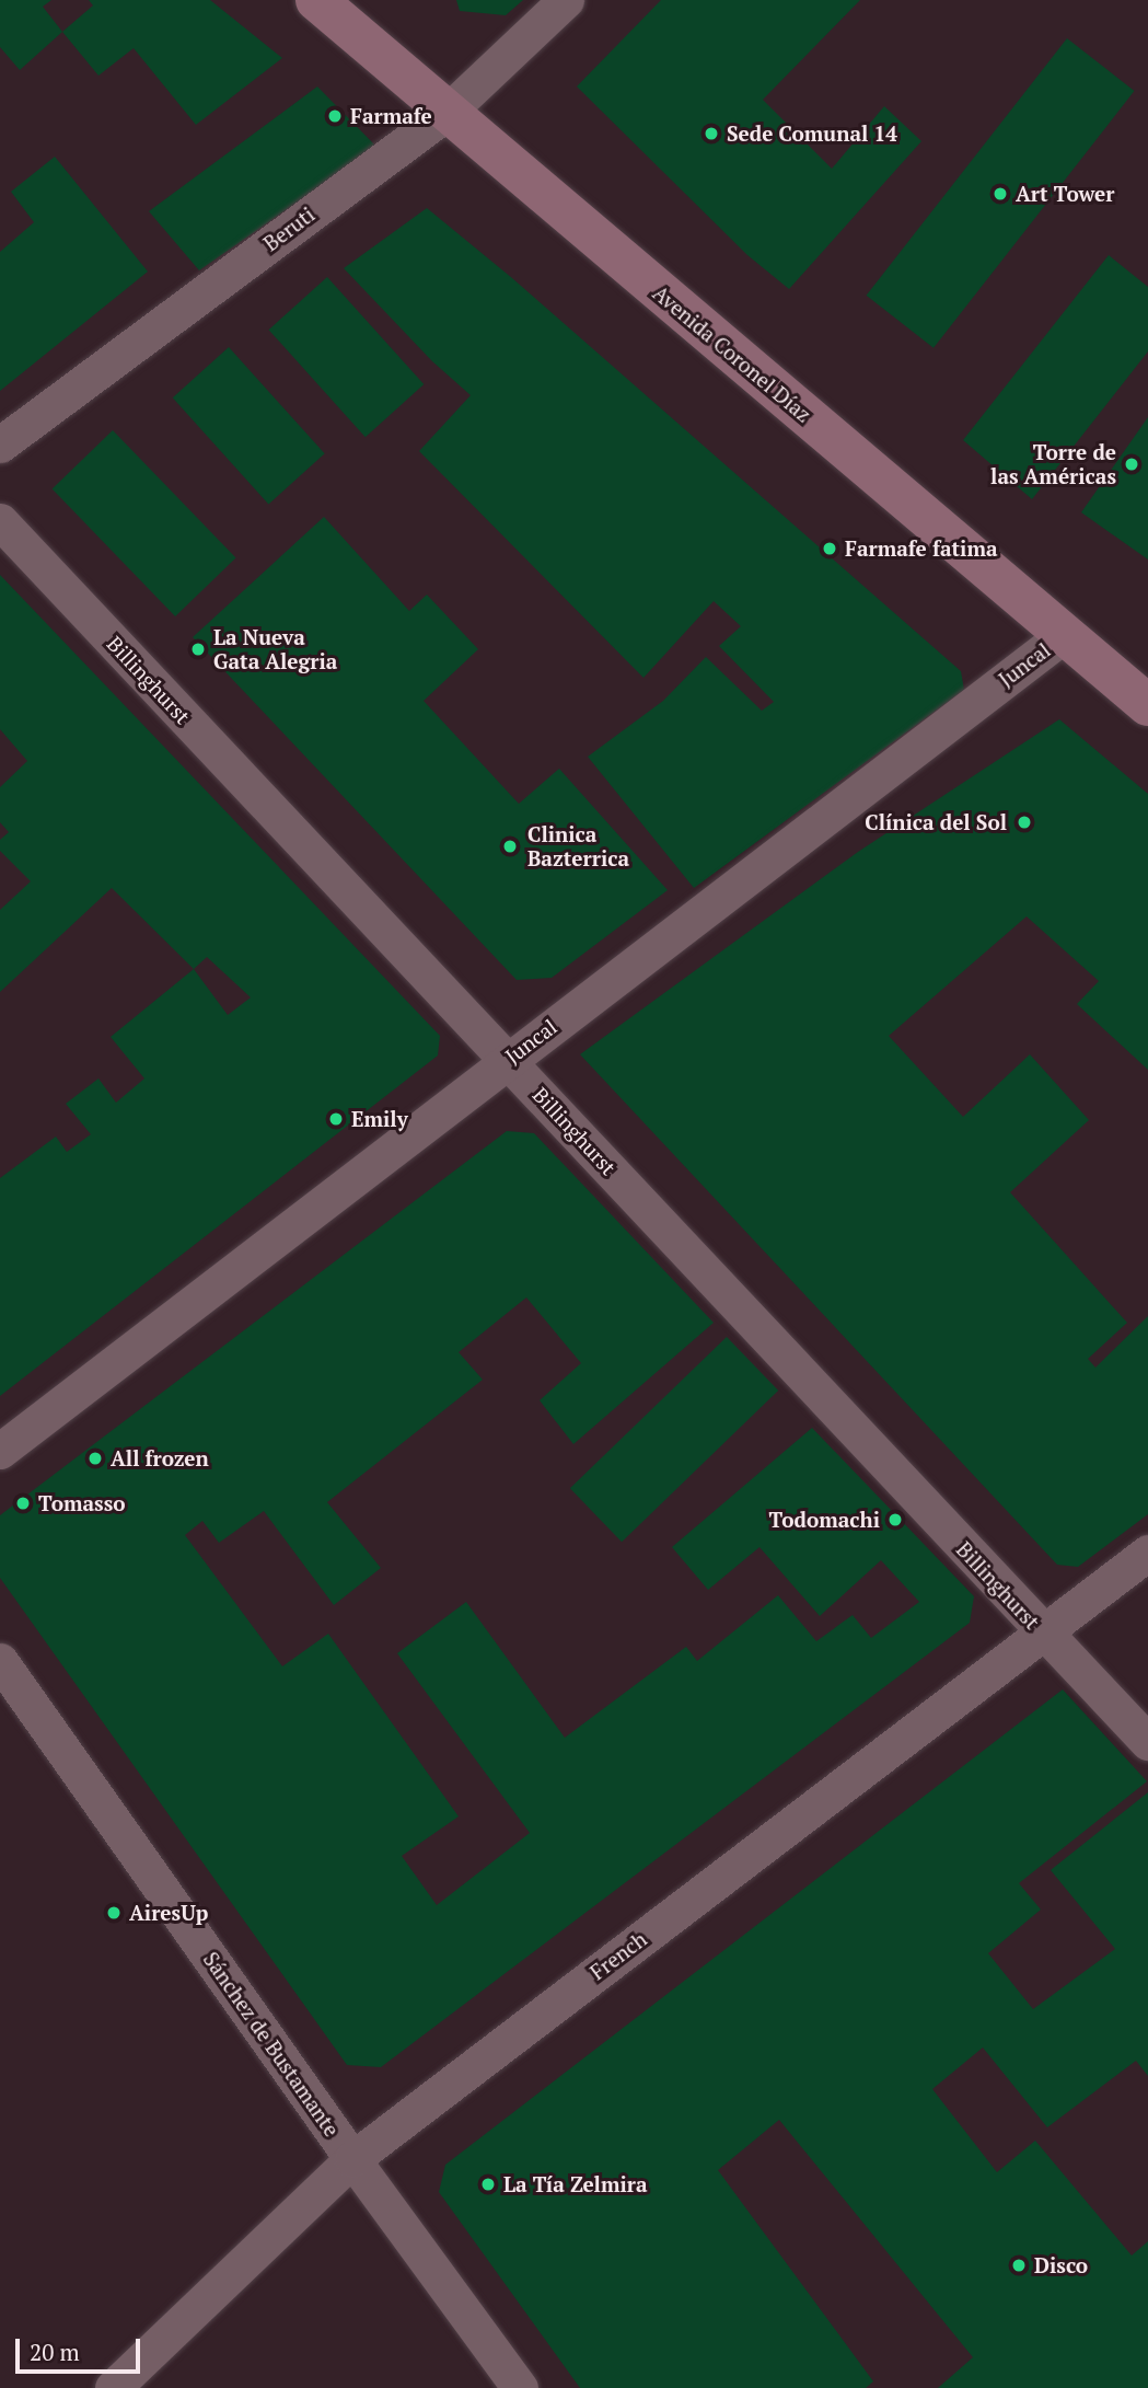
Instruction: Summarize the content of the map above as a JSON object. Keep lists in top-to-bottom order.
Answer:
{
  "streets": {
    "main road": ["Avenida Coronel Díaz"],
    "street": [
      "Beruti",
      "Juncal",
      "Billinghurst",
      "French",
      "Sánchez de Bustamante"
    ]
  },
  "crossings": [
    ["Beruti", "Avenida Coronel Díaz"],
    ["Avenida Coronel Díaz", "Juncal"],
    ["Juncal", "Billinghurst"],
    ["Billinghurst", "French"],
    ["French", "Sánchez de Bustamante"]
  ],
  "places": [
    "Farmafe",
    "Sede Comunal 14",
    "Art Tower",
    "Torre de las Américas",
    "Farmafe fatima",
    "La Nueva Gata Alegria",
    "Clínica del Sol",
    "Clinica Bazterrica",
    "Emily",
    "All frozen",
    "Tomasso",
    "Todomachi",
    "AiresUp",
    "La Tía Zelmira",
    "Disco"
  ],
  "scale_bar": "20 m"
}
